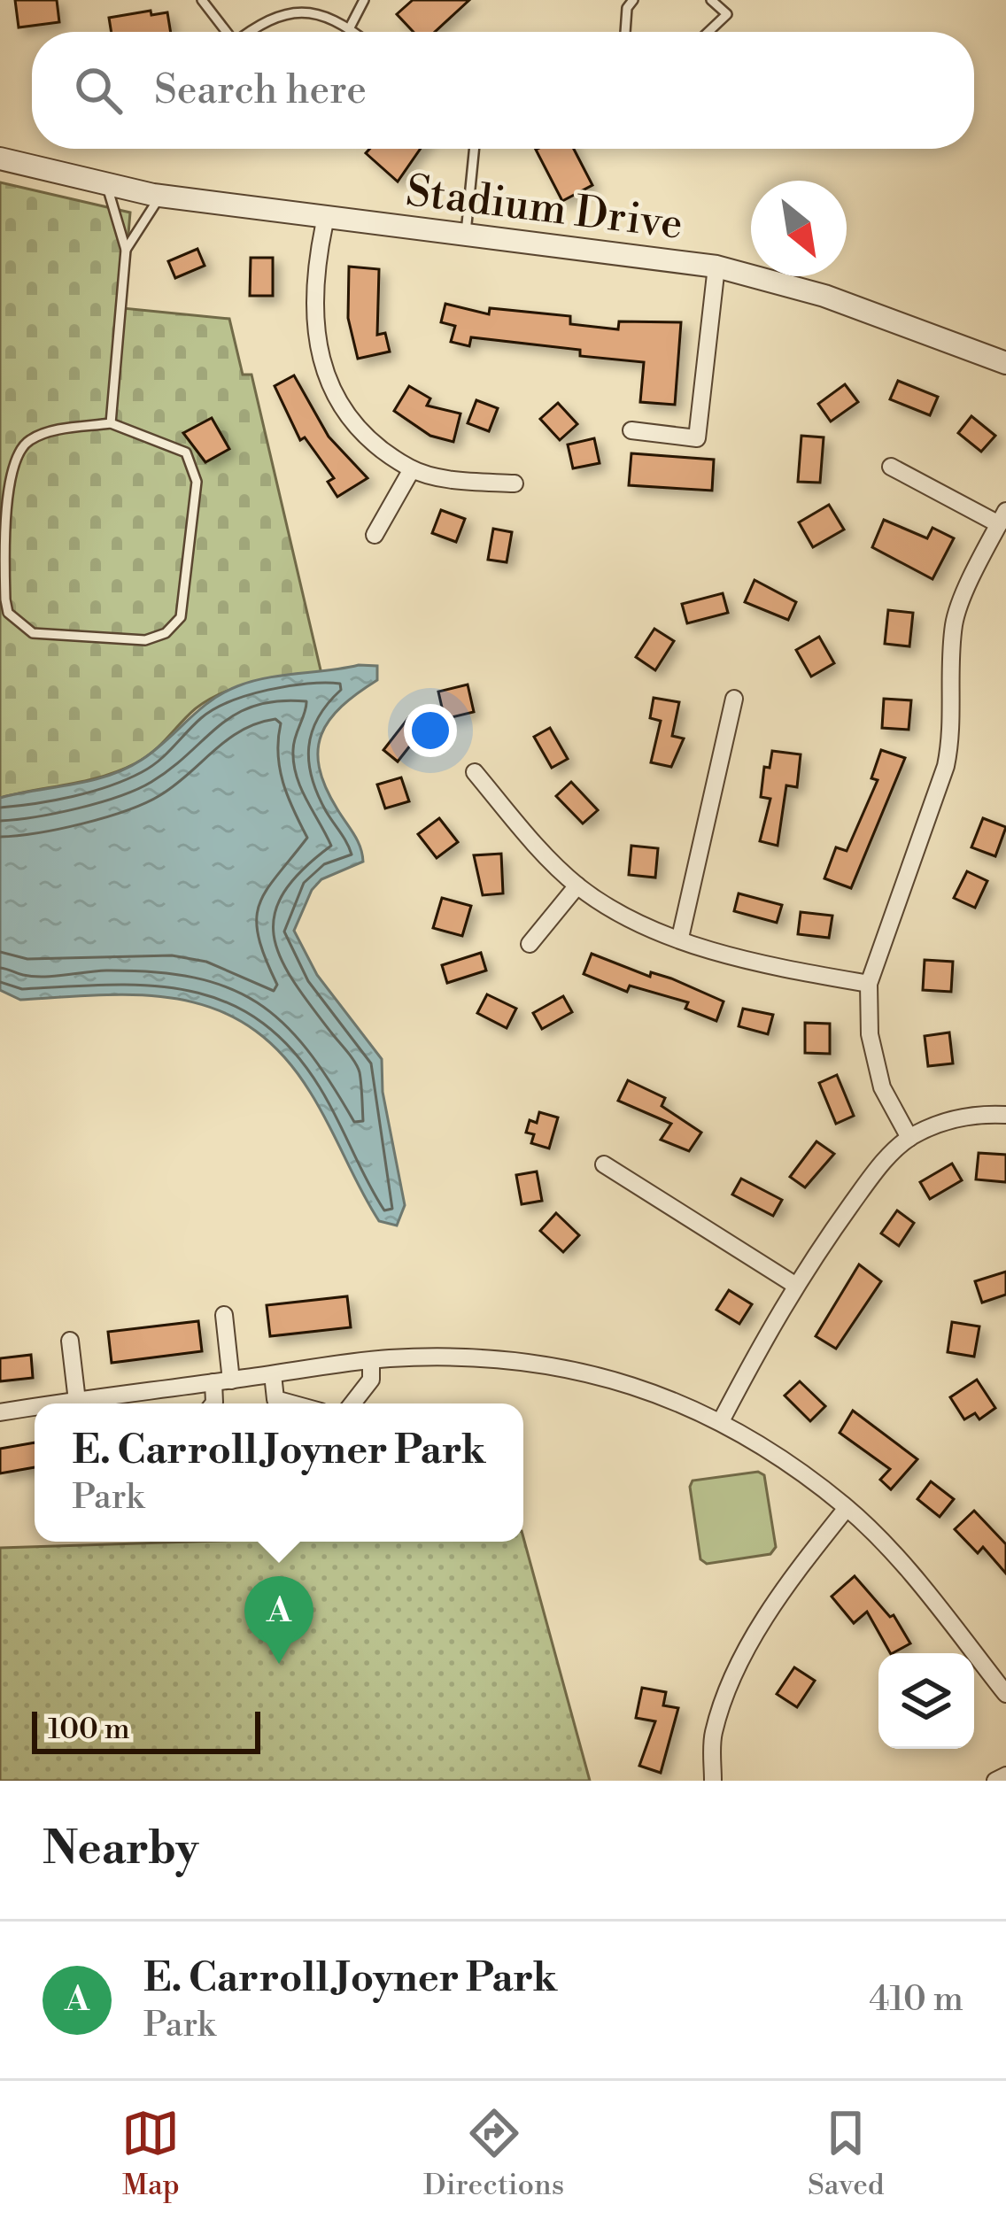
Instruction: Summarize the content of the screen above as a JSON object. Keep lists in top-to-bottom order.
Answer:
{
  "streets": {
    "street": ["Stadium Drive"]
  },
  "scale_bar": "100 m",
  "north": "bottom right",
  "page": {
    "search": "Search here",
    "popup": ["E. Carroll Joyner Park", "Park"],
    "pins": "A",
    "scale": "100 m",
    "heading": "Nearby",
    "list": [
      {
        "mark": "A",
        "name": "E. Carroll Joyner Park",
        "note": "Park",
        "value": "410 m"
      }
    ],
    "nav": ["Map", "Directions", "Saved"]
  }
}
